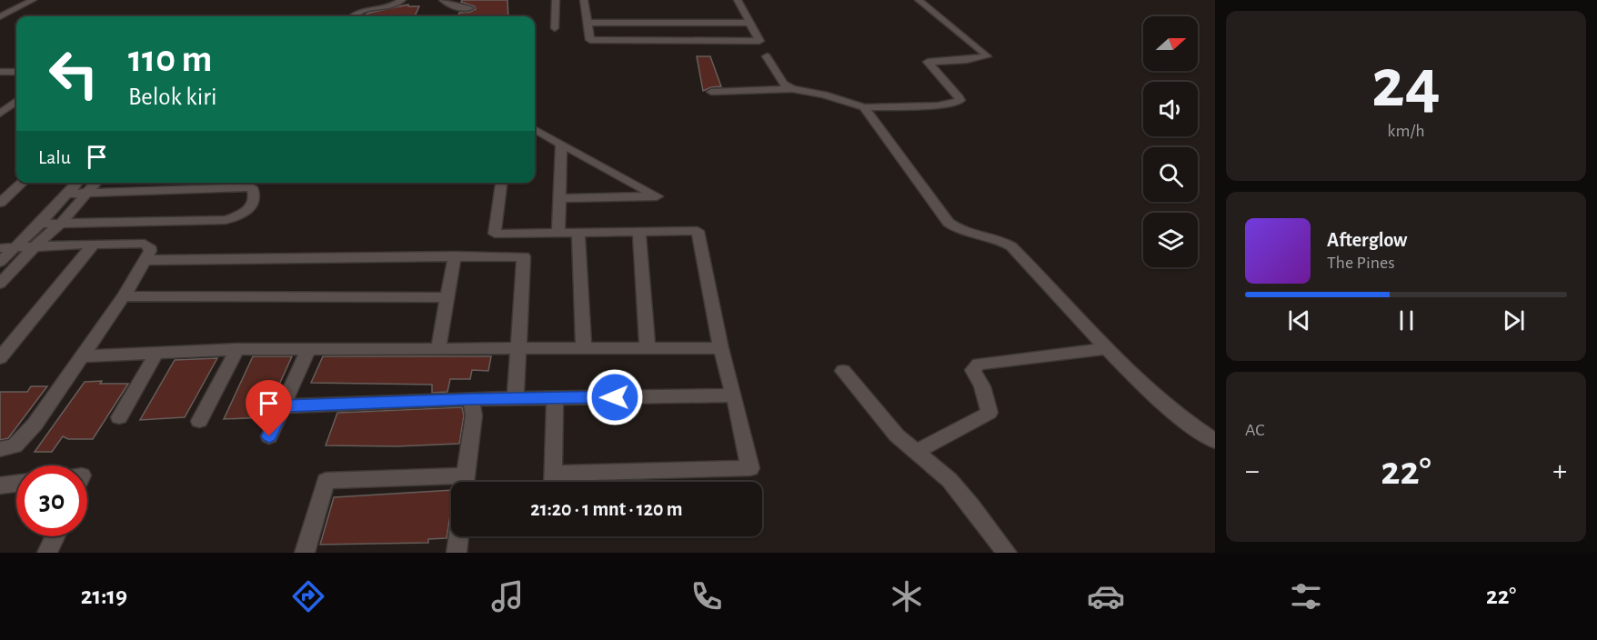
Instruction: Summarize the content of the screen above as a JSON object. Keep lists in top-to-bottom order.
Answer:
{
  "north": "right",
  "page": {
    "tile": [
      ["24", "km/h"],
      "AC"
    ],
    "turn": ["110 m", "Belok kiri"],
    "then": "Lalu",
    "song": ["Afterglow", "The Pines"],
    "heat": ["−", "22°", "+"],
    "limit": "30",
    "trip": "21:20 · 1 mnt · 120 m",
    "tabs": ["21:19", "22°"]
  }
}
